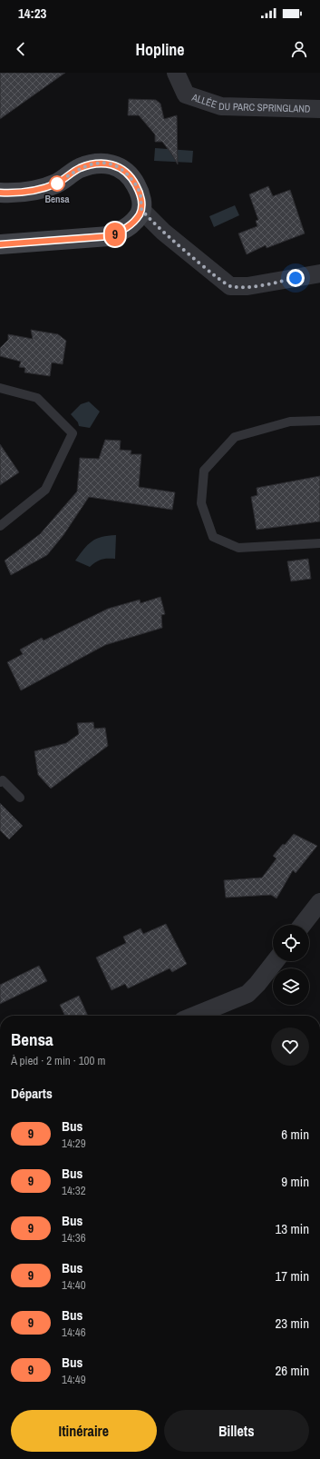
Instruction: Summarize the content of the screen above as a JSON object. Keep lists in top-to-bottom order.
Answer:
{
  "streets": {
    "street": ["ALLÉE DU PARC SPRINGLAND"]
  },
  "places": ["Bensa"],
  "lines": ["bus line 9"],
  "page": {
    "status": "14:23",
    "header": "Hopline",
    "on_map": "9",
    "heading": [
      ["Bensa", "À pied · 2 min · 100 m"],
      "Départs"
    ],
    "list": [
      {
        "mark": "9",
        "name": "Bus",
        "note": "14:29",
        "value": "6 min"
      },
      {
        "mark": "9",
        "name": "Bus",
        "note": "14:32",
        "value": "9 min"
      },
      {
        "mark": "9",
        "name": "Bus",
        "note": "14:36",
        "value": "13 min"
      },
      {
        "mark": "9",
        "name": "Bus",
        "note": "14:40",
        "value": "17 min"
      },
      {
        "mark": "9",
        "name": "Bus",
        "note": "14:46",
        "value": "23 min"
      },
      {
        "mark": "9",
        "name": "Bus",
        "note": "14:49",
        "value": "26 min"
      }
    ],
    "buttons": ["Itinéraire", "Billets"]
  }
}
